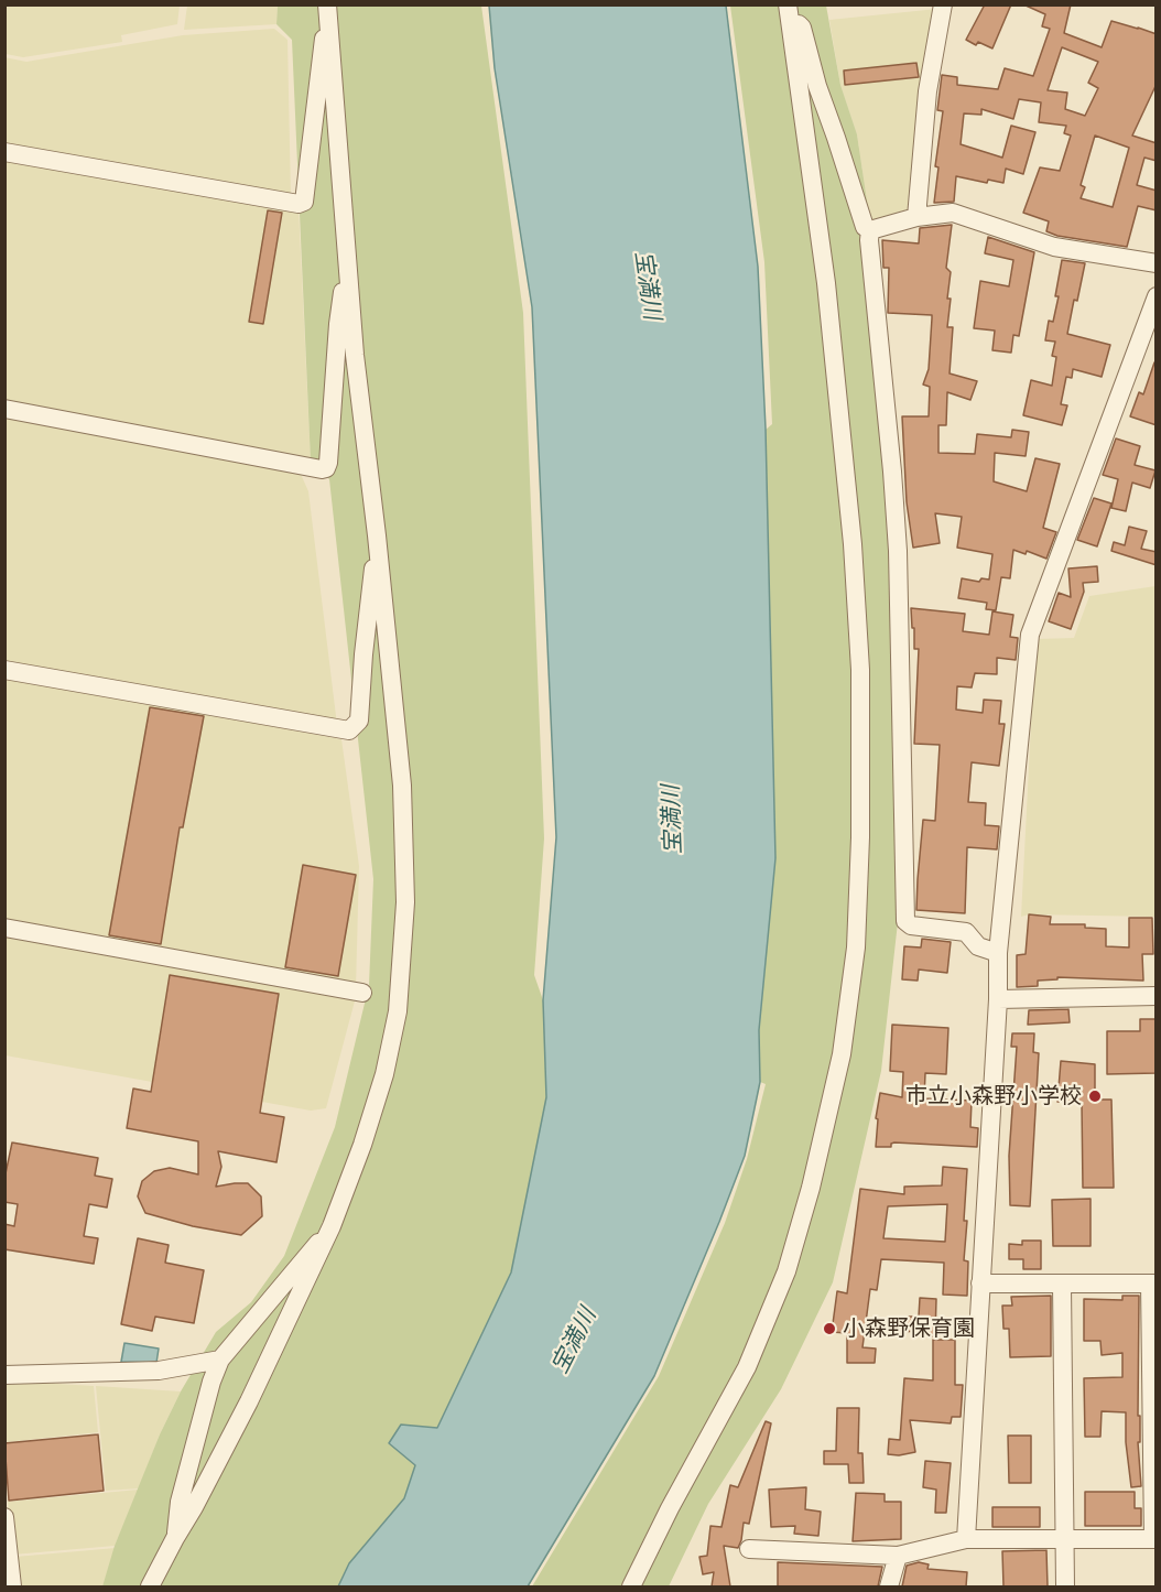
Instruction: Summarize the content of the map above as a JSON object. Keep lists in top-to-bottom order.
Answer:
{
  "water": ["宝満川"],
  "places": ["市立小森野小学校", "小森野保育園"]
}
